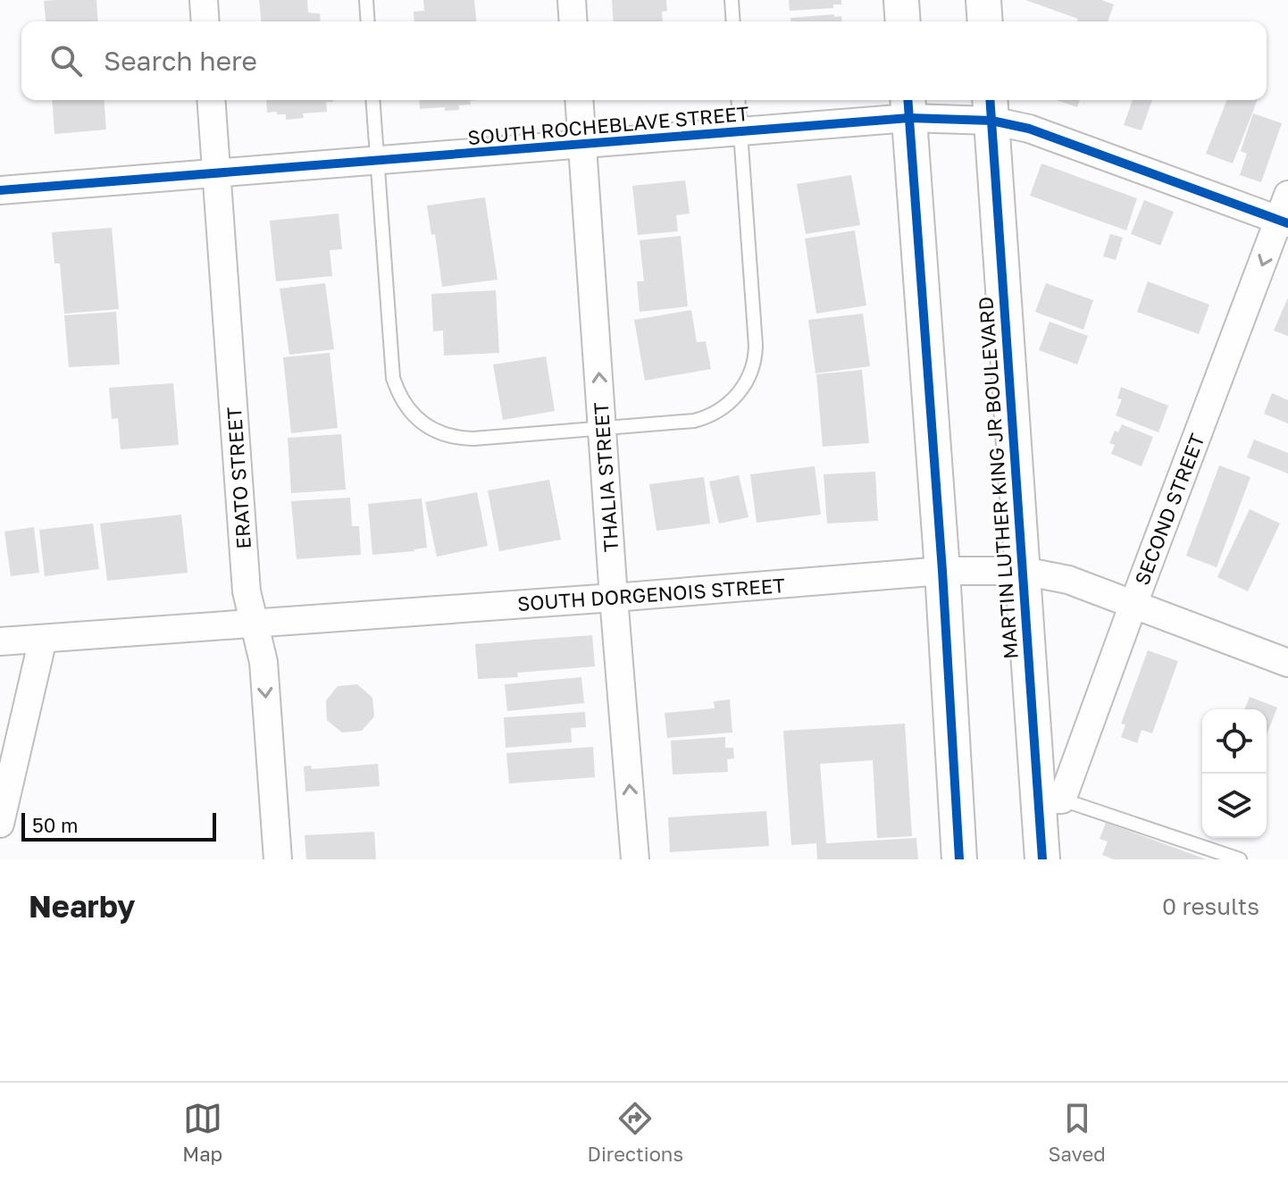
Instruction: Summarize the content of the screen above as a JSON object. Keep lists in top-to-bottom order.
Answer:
{
  "streets": {
    "street": [
      "SOUTH ROCHEBLAVE STREET",
      "THALIA STREET",
      "ERATO STREET",
      "MARTIN LUTHER KING JR BOULEVARD",
      "SECOND STREET",
      "SOUTH DORGENOIS STREET"
    ]
  },
  "crossings": [
    ["SOUTH ROCHEBLAVE STREET", "THALIA STREET"],
    ["SOUTH ROCHEBLAVE STREET", "ERATO STREET"],
    ["SOUTH ROCHEBLAVE STREET", "MARTIN LUTHER KING JR BOULEVARD"],
    ["SOUTH ROCHEBLAVE STREET", "SECOND STREET"],
    ["THALIA STREET", "SOUTH DORGENOIS STREET"],
    ["ERATO STREET", "SOUTH DORGENOIS STREET"],
    ["MARTIN LUTHER KING JR BOULEVARD", "SECOND STREET"],
    ["MARTIN LUTHER KING JR BOULEVARD", "SOUTH DORGENOIS STREET"],
    ["SECOND STREET", "SOUTH DORGENOIS STREET"]
  ],
  "one_way": ["THALIA STREET", "SECOND STREET"],
  "scale_bar": "50 m",
  "page": {
    "search": "Search here",
    "scale": "50 m",
    "heading": ["Nearby", "0 results"],
    "nav": ["Map", "Directions", "Saved"]
  }
}
